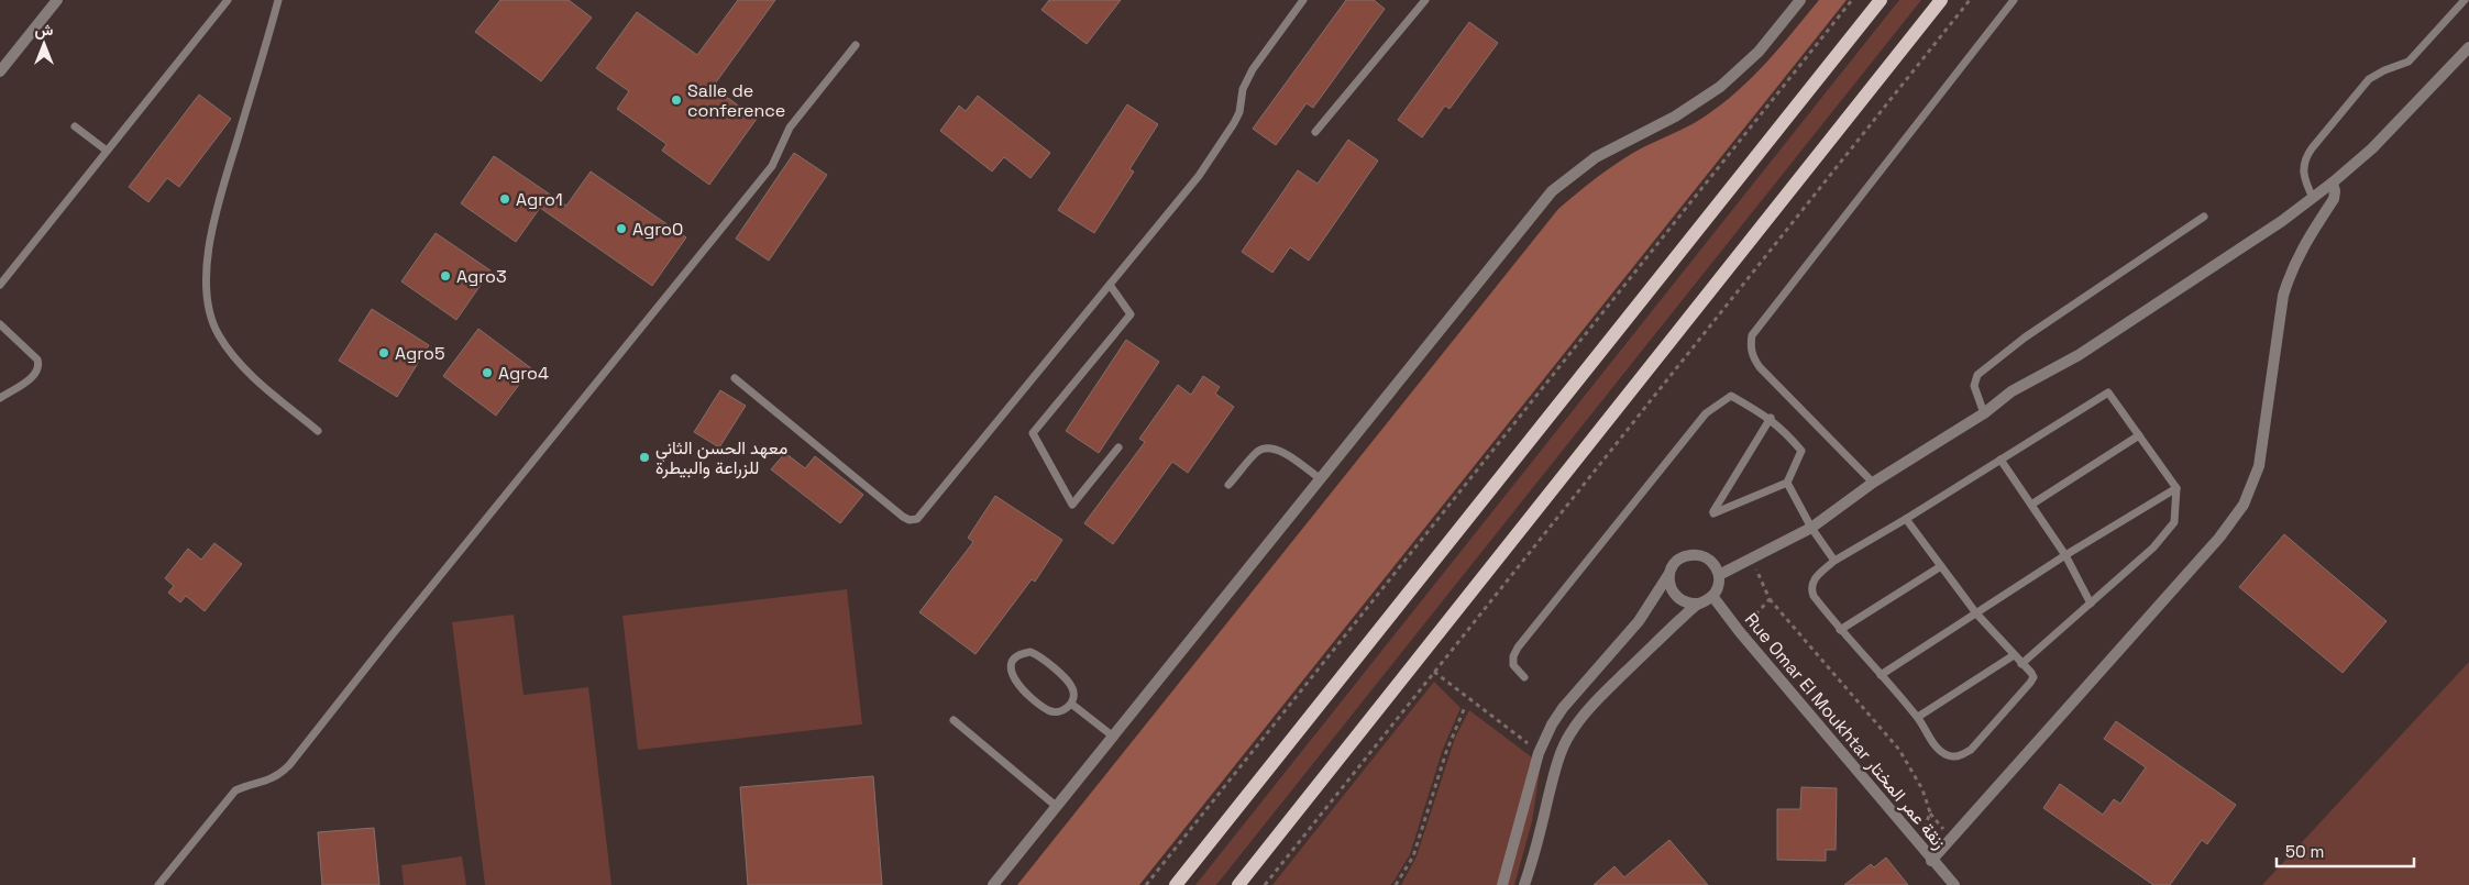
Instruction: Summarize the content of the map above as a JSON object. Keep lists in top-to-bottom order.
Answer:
{
  "streets": {
    "street": ["Rue Omar El Moukhtar زنقة عمر المختار"]
  },
  "places": [
    "Salle de conference",
    "Agro1",
    "Agro0",
    "Agro3",
    "Agro5",
    "Agro4",
    "معهد الحسن الثاني للزراعة والبيطرة"
  ],
  "scale_bar": "50 m",
  "north": "top"
}
